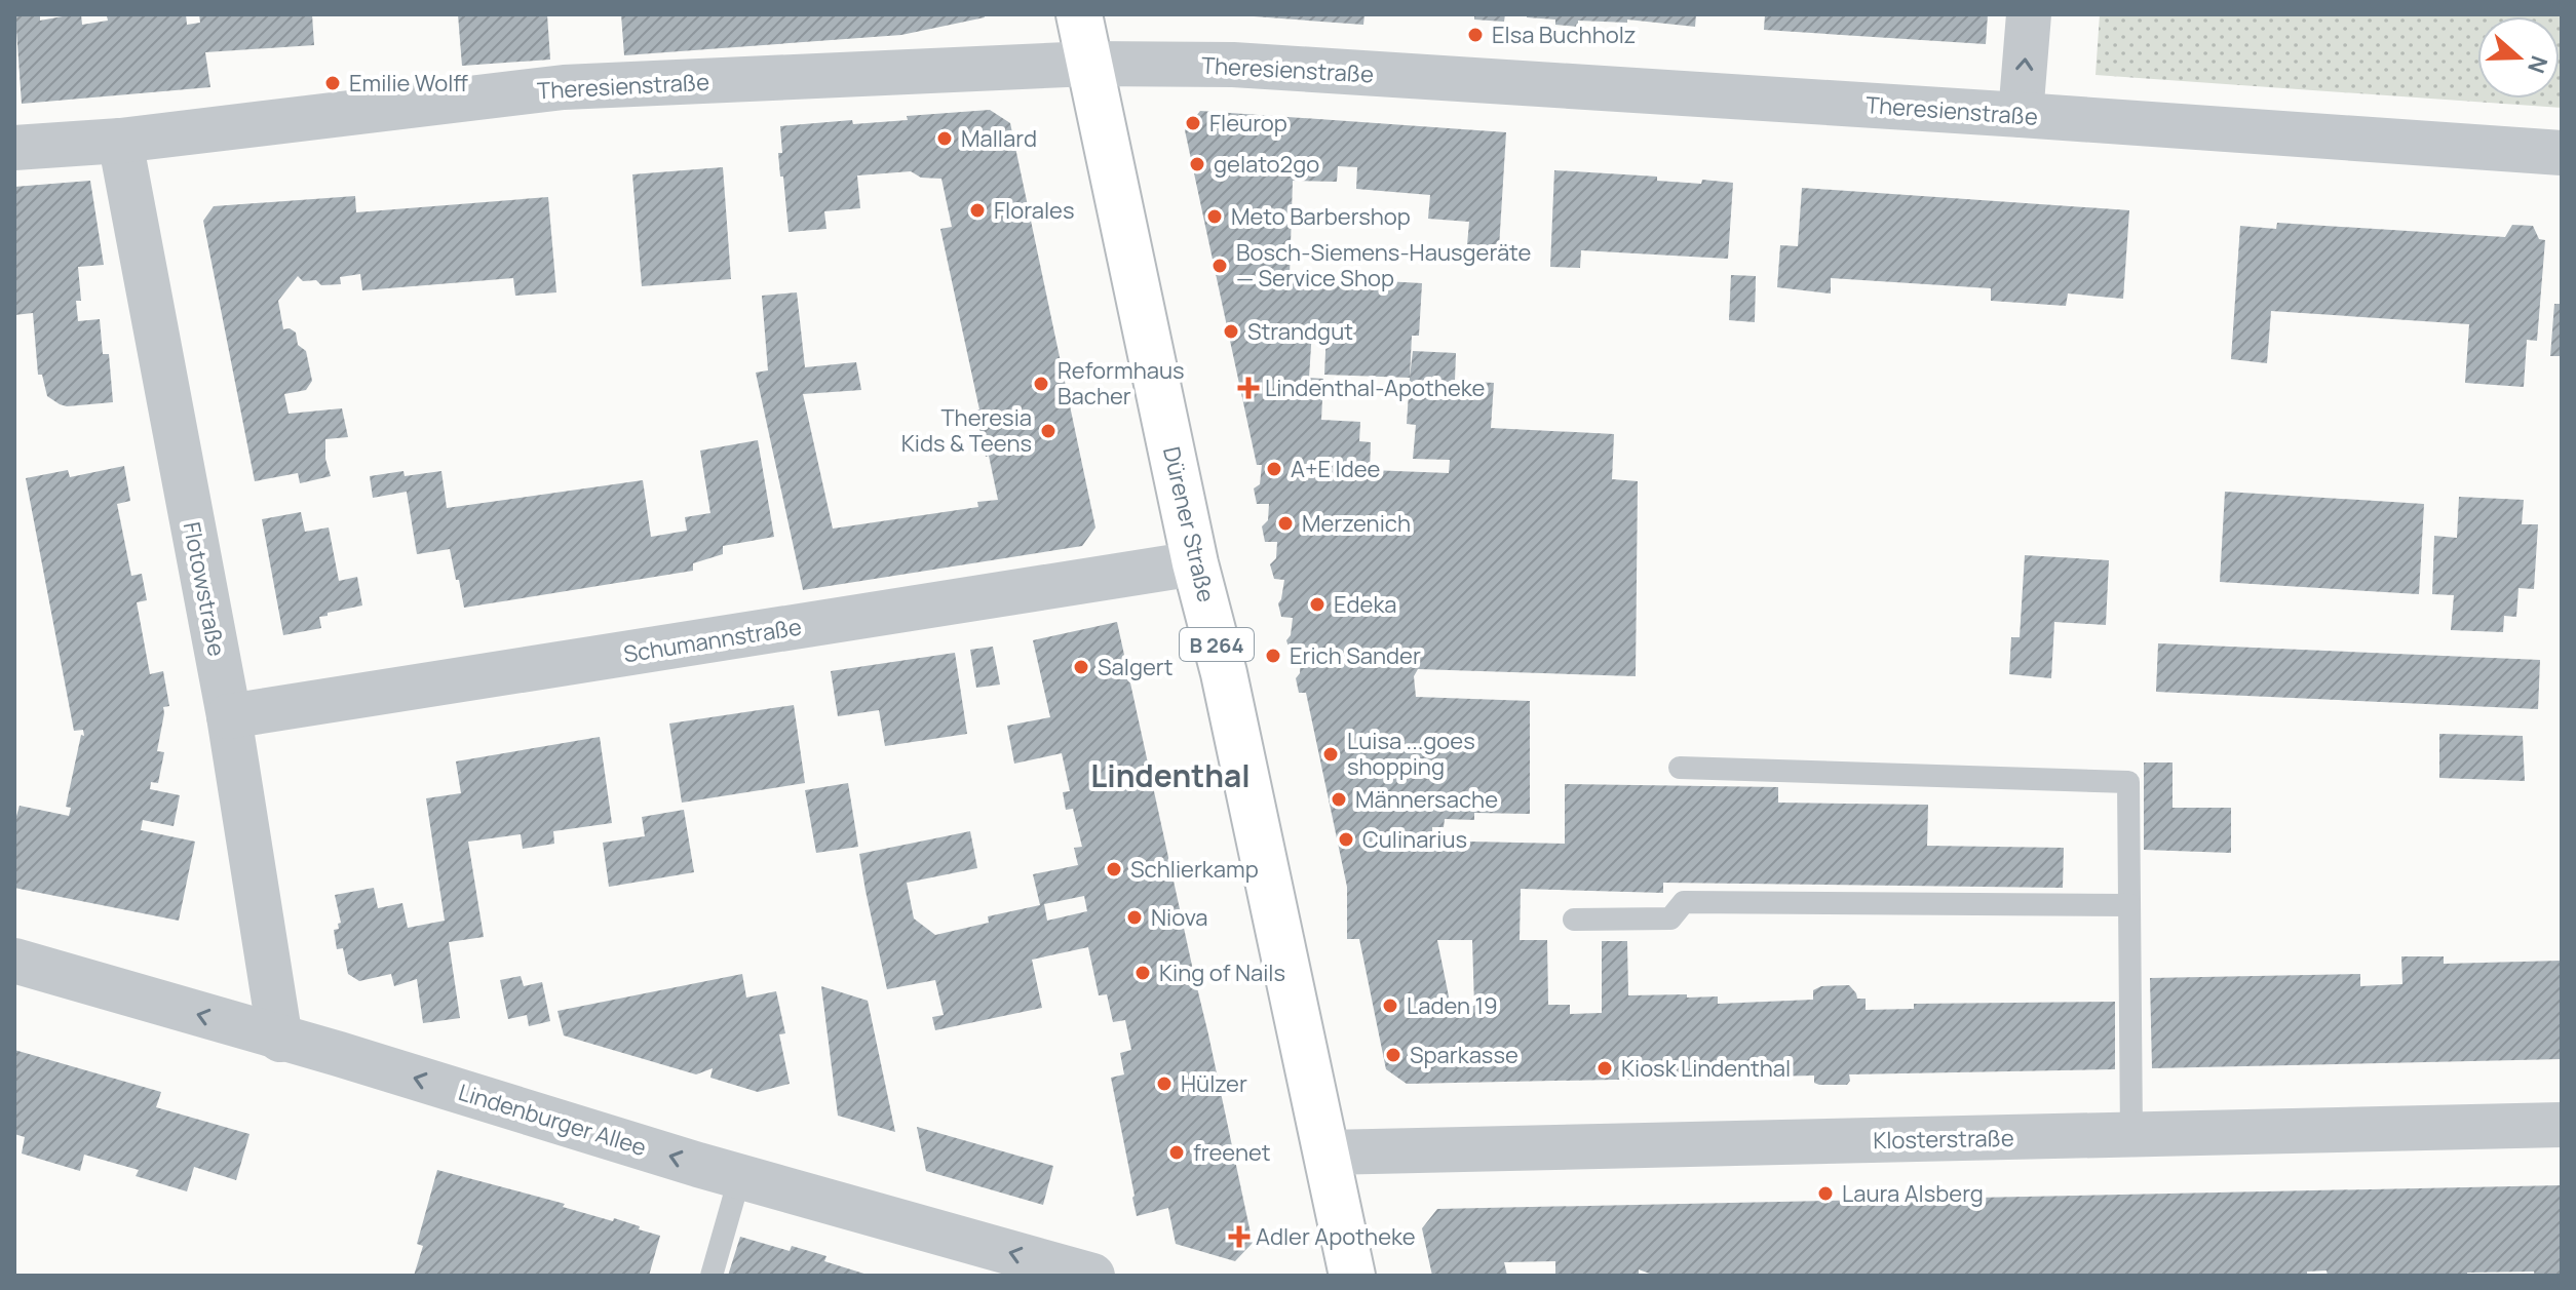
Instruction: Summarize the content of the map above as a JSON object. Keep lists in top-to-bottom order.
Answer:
{
  "streets": {
    "main road": ["Dürener Straße", "B 264"],
    "street": [
      "Theresienstraße",
      "Flotowstraße",
      "Schumannstraße",
      "Lindenburger Allee",
      "Klosterstraße"
    ]
  },
  "crossings": [
    ["Theresienstraße", "Dürener Straße"],
    ["Theresienstraße", "Flotowstraße"],
    ["Dürener Straße", "Schumannstraße"],
    ["Dürener Straße", "Klosterstraße"],
    ["Flotowstraße", "Schumannstraße"],
    ["Flotowstraße", "Lindenburger Allee"]
  ],
  "one_way": ["Lindenburger Allee"],
  "districts": ["Lindenthal"],
  "places": {
    "other": [
      "Elsa Buchholz",
      "Emilie Wolff",
      "Fleurop",
      "Mallard",
      "gelato2go",
      "Florales",
      "Meto Barbershop",
      "Bosch-Siemens-Hausgeräte — Service Shop",
      "Strandgut",
      "Reformhaus Bacher",
      "Theresia Kids & Teens",
      "A+E Idee",
      "Merzenich",
      "Edeka",
      "Erich Sander",
      "Salgert",
      "Luisa ...goes shopping",
      "Männersache",
      "Culinarius",
      "Schlierkamp",
      "Niova",
      "King of Nails",
      "Laden 19",
      "Sparkasse",
      "Kiosk Lindenthal",
      "Hülzer",
      "freenet",
      "Laura Alsberg"
    ],
    "health": ["Lindenthal-Apotheke", "Adler Apotheke"]
  },
  "north": "right"
}
